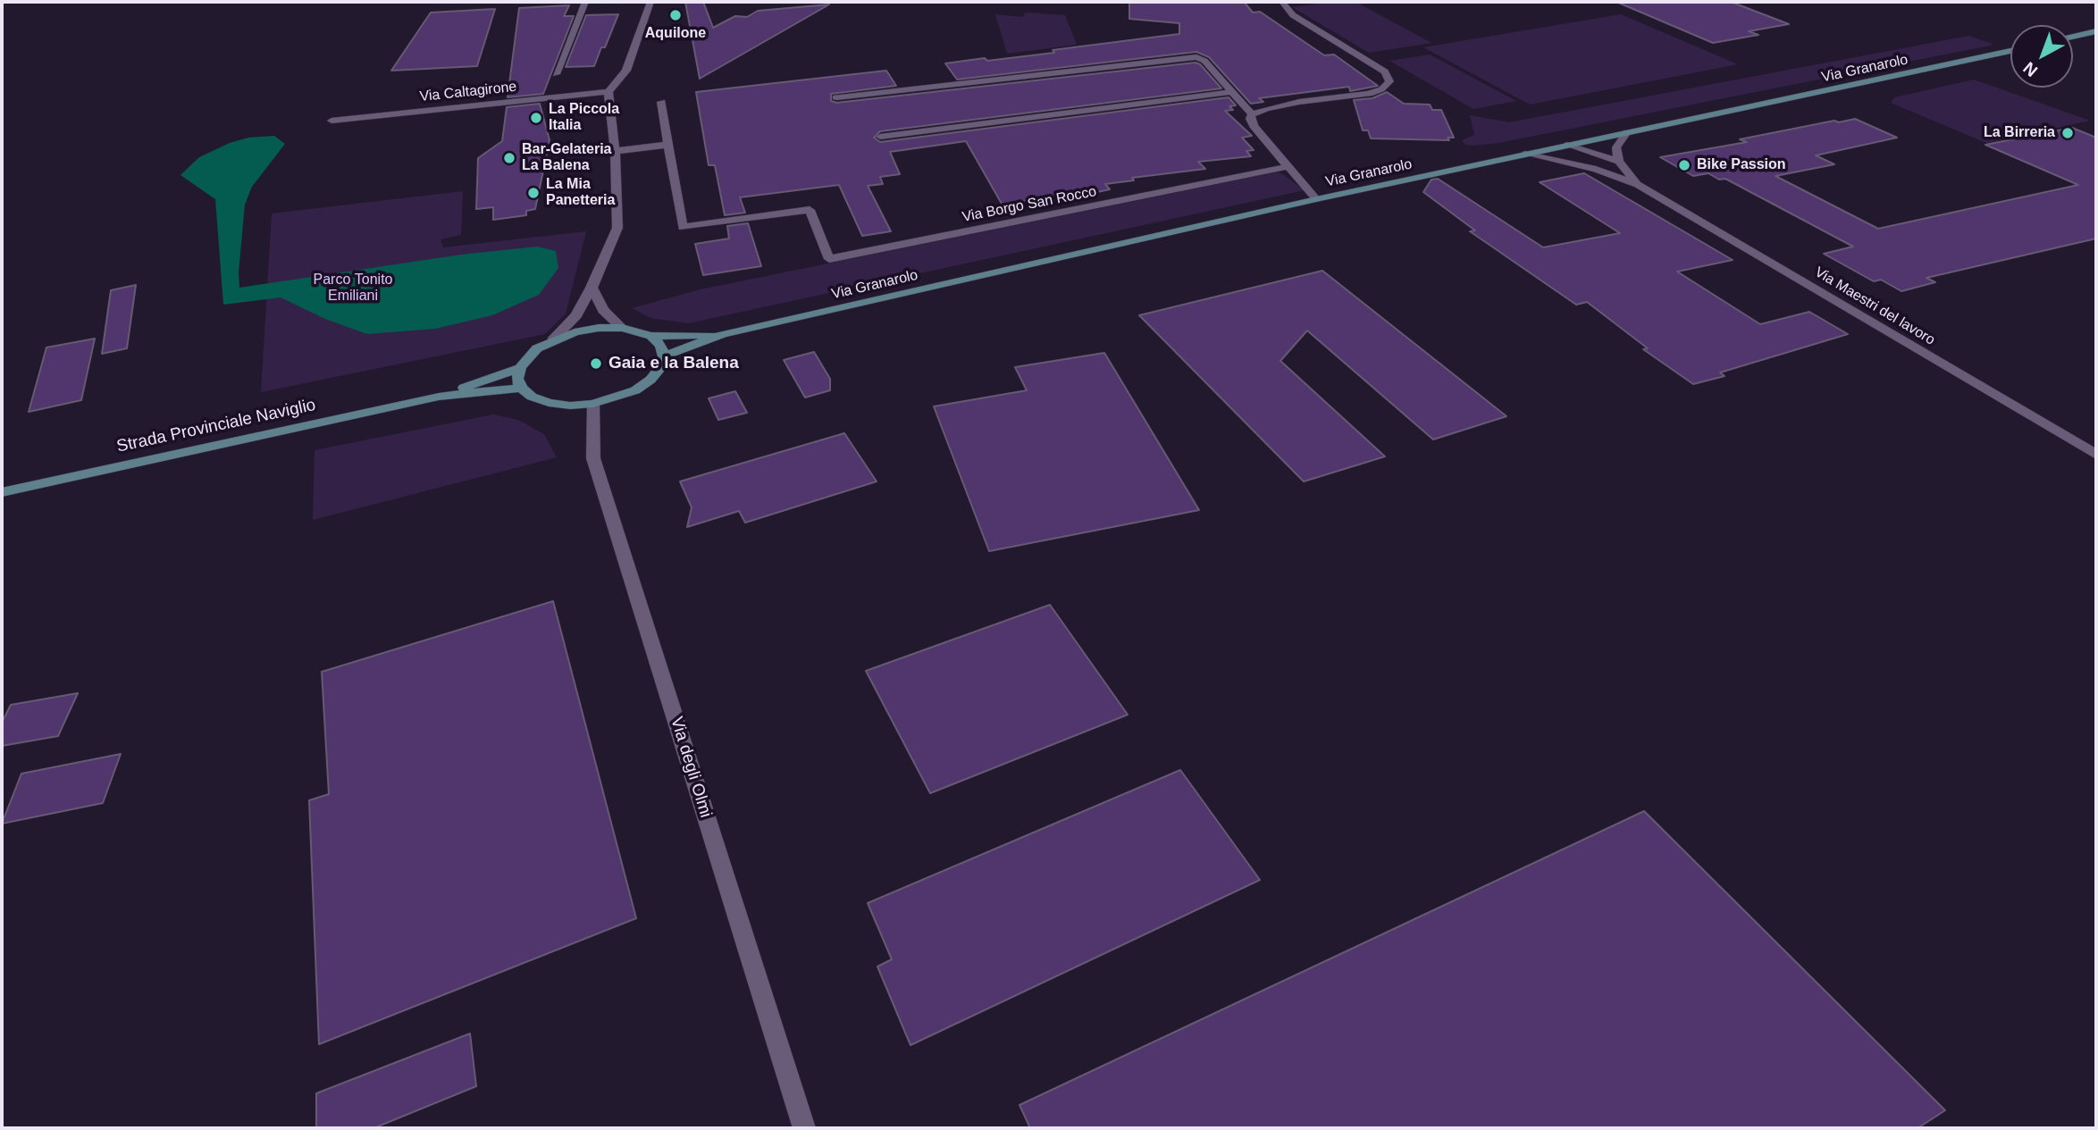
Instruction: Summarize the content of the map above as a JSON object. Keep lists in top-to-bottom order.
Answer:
{
  "streets": {
    "main road": ["Via Granarolo", "Strada Provinciale Naviglio"],
    "street": [
      "Via Caltagirone",
      "Via Borgo San Rocco",
      "Via Maestri del lavoro",
      "Via degli Olmi"
    ]
  },
  "crossings": [
    ["Via Granarolo", "Via Maestri del lavoro"],
    ["Via Granarolo", "Strada Provinciale Naviglio"]
  ],
  "parks": ["Parco Tonito Emiliani"],
  "places": [
    "Aquilone",
    "La Piccola Italia",
    "La Birreria",
    "Bar-Gelateria La Balena",
    "Bike Passion",
    "La Mia Panetteria",
    "Gaia e la Balena"
  ],
  "north": "bottom left"
}
